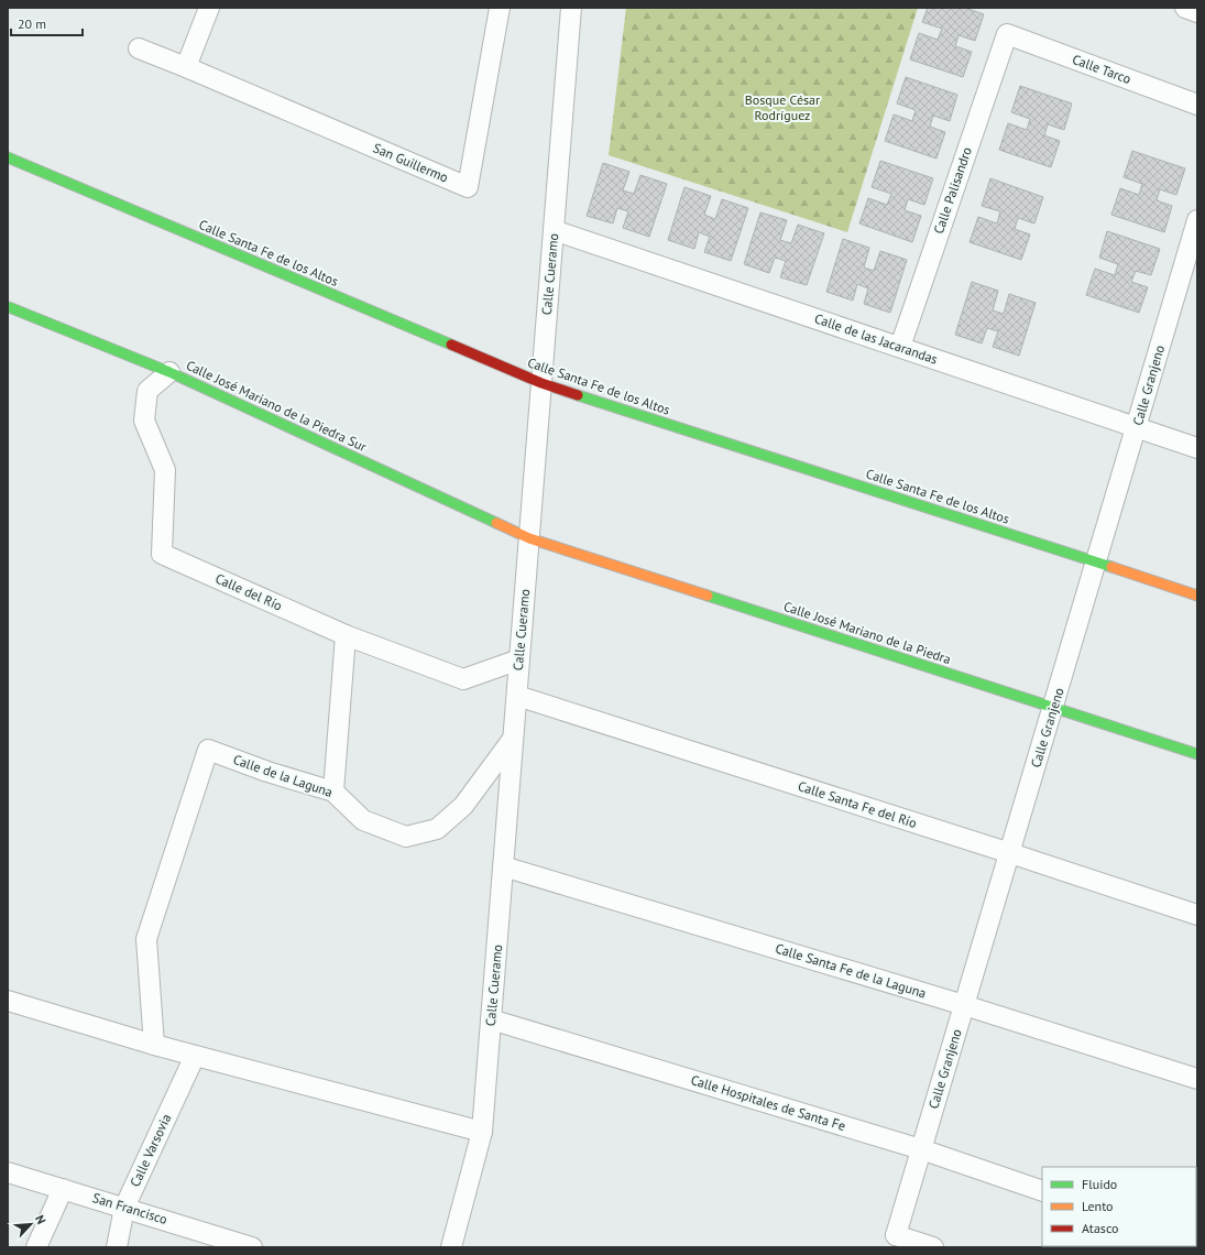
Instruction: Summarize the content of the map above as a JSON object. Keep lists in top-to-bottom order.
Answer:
{
  "streets": {
    "street": [
      "Calle Tarco",
      "San Guillermo",
      "Calle Palisandro",
      "Calle Santa Fe de los Altos",
      "Calle Cueramo",
      "Calle de las Jacarandas",
      "Calle Granjeno",
      "Calle José Mariano de la Piedra Sur",
      "Calle del Río",
      "Calle José Mariano de la Piedra",
      "Calle de la Laguna",
      "Calle Santa Fe del Río",
      "Calle Santa Fe de la Laguna",
      "Calle Hospitales de Santa Fe",
      "Calle Varsovia",
      "San Francisco"
    ]
  },
  "crossings": [
    ["Calle Tarco", "Calle Palisandro"],
    ["Calle Palisandro", "Calle de las Jacarandas"],
    ["Calle Santa Fe de los Altos", "Calle Cueramo"],
    ["Calle Santa Fe de los Altos", "Calle Granjeno"],
    ["Calle Cueramo", "Calle de las Jacarandas"],
    ["Calle Cueramo", "Calle José Mariano de la Piedra Sur"],
    ["Calle Cueramo", "Calle del Río"],
    ["Calle Cueramo", "Calle José Mariano de la Piedra"],
    ["Calle Cueramo", "Calle de la Laguna"],
    ["Calle Cueramo", "Calle Santa Fe del Río"],
    ["Calle Cueramo", "Calle Santa Fe de la Laguna"],
    ["Calle Cueramo", "Calle Hospitales de Santa Fe"],
    ["Calle de las Jacarandas", "Calle Granjeno"],
    ["Calle Granjeno", "Calle José Mariano de la Piedra"],
    ["Calle Granjeno", "Calle Santa Fe del Río"],
    ["Calle Granjeno", "Calle Santa Fe de la Laguna"],
    ["Calle Granjeno", "Calle Hospitales de Santa Fe"],
    ["Calle José Mariano de la Piedra Sur", "Calle del Río"],
    ["Calle José Mariano de la Piedra Sur", "Calle José Mariano de la Piedra"],
    ["Calle Varsovia", "San Francisco"]
  ],
  "parks": ["Bosque César Rodríguez"],
  "legend": ["Fluido", "Lento", "Atasco"],
  "scale_bar": "20 m",
  "north": "top right"
}
